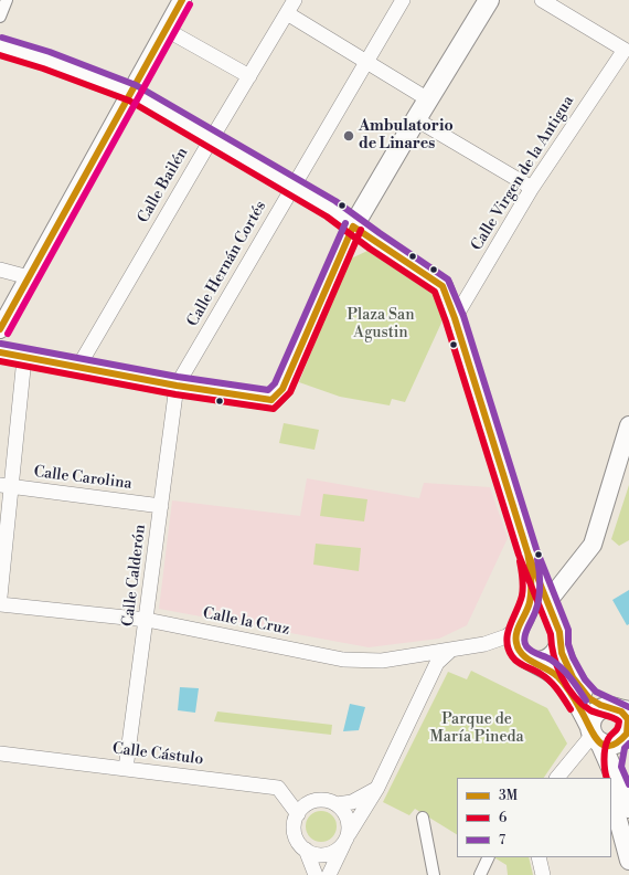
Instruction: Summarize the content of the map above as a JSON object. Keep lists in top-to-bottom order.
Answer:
{
  "streets": {
    "street": [
      "Calle Virgen de la Antigua",
      "Calle Bailén",
      "Calle Hernán Cortés",
      "Calle Carolina",
      "Calle Calderón",
      "Calle la Cruz",
      "Calle Cástulo"
    ]
  },
  "crossings": [
    ["Calle Hernán Cortés", "Calle Calderón"],
    ["Calle Carolina", "Calle Calderón"],
    ["Calle Calderón", "Calle la Cruz"],
    ["Calle Calderón", "Calle Cástulo"]
  ],
  "parks": ["Plaza San Agustin", "Parque de María Pineda"],
  "places": ["Ambulatorio de Linares"],
  "lines": ["transit line 3M", "transit line 7", "transit line 6"],
  "legend": ["3M", "6", "7"]
}
